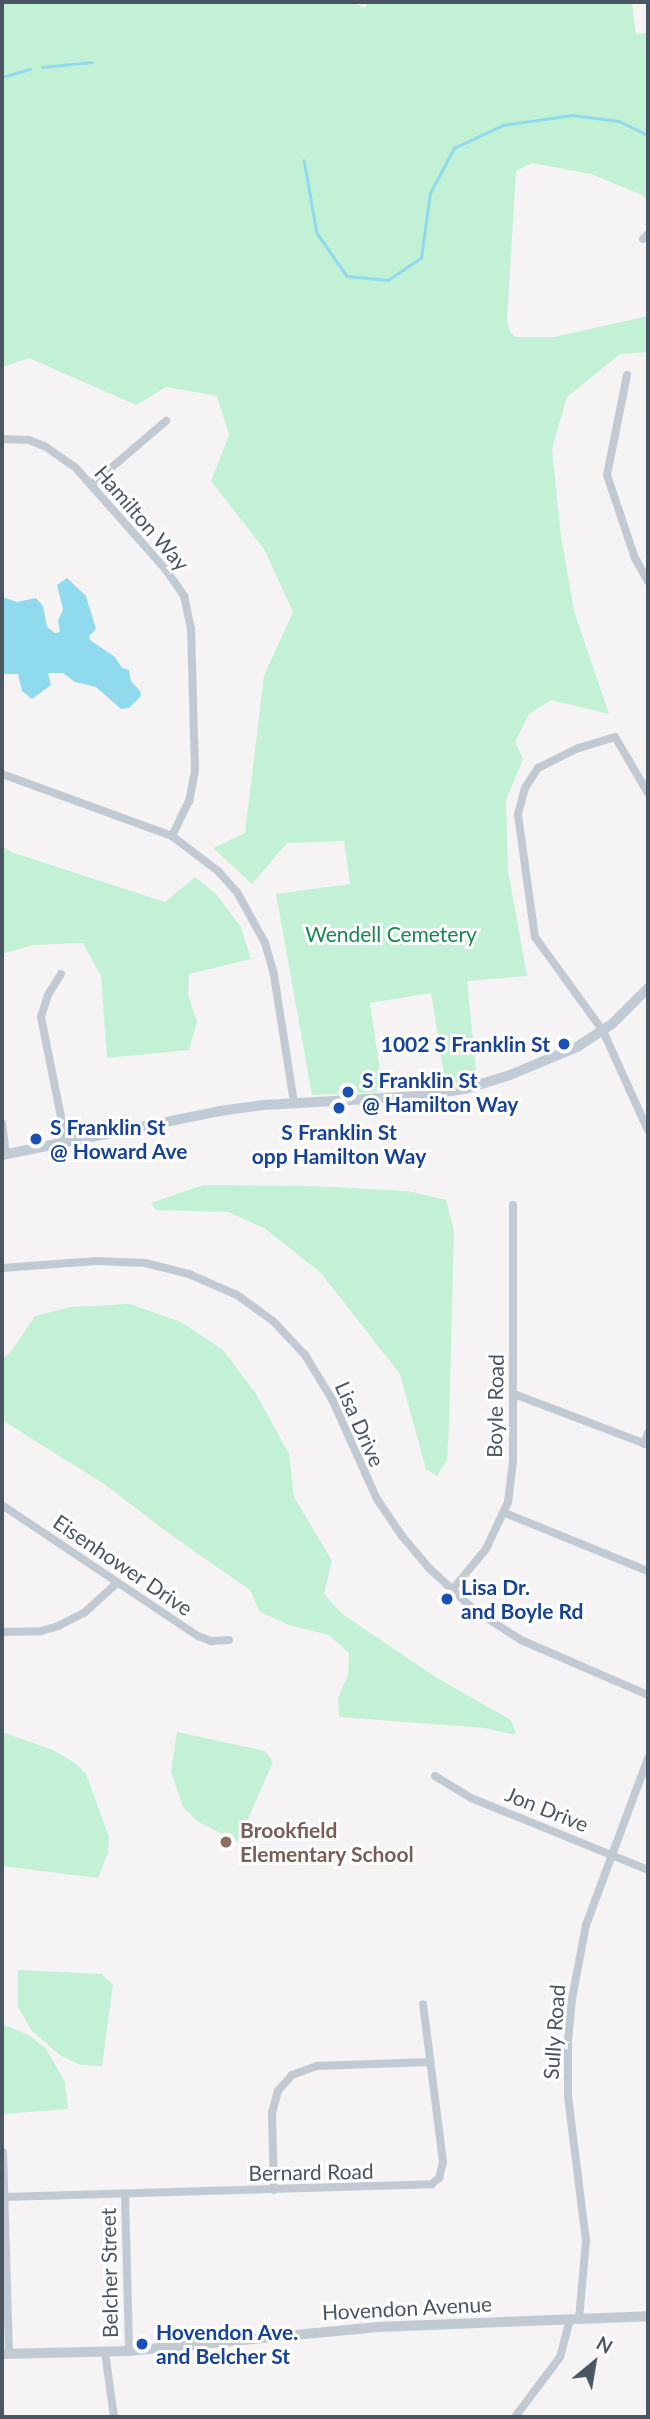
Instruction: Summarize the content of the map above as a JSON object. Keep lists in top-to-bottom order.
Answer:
{
  "streets": {
    "street": [
      "Hamilton Way",
      "Boyle Road",
      "Lisa Drive",
      "Eisenhower Drive",
      "Jon Drive",
      "Sully Road",
      "Bernard Road",
      "Belcher Street",
      "Hovendon Avenue"
    ]
  },
  "crossings": [
    ["Boyle Road", "Lisa Drive"],
    ["Jon Drive", "Sully Road"],
    ["Sully Road", "Hovendon Avenue"],
    ["Bernard Road", "Belcher Street"],
    ["Belcher Street", "Hovendon Avenue"]
  ],
  "parks": ["Wendell Cemetery"],
  "places": [
    "1002 S Franklin St",
    "S Franklin St @ Hamilton Way",
    "S Franklin St opp Hamilton Way",
    "S Franklin St @ Howard Ave",
    "Lisa Dr. and Boyle Rd",
    "Brookfield Elementary School",
    "Hovendon Ave. and Belcher St"
  ],
  "north": "top right"
}
